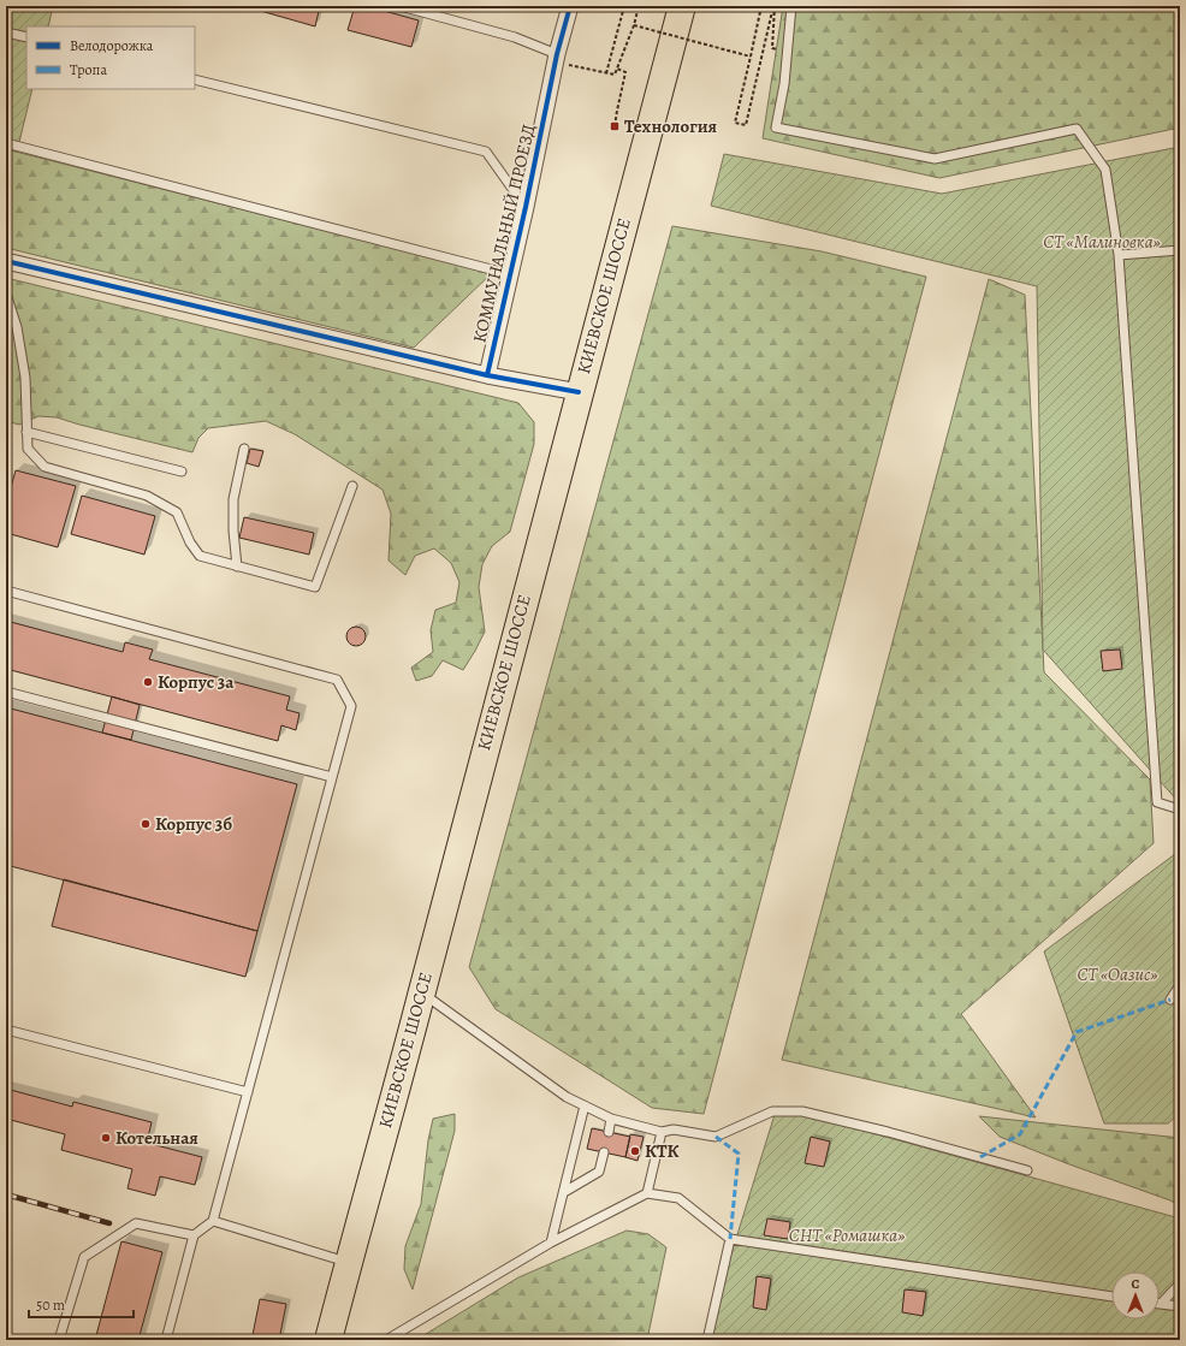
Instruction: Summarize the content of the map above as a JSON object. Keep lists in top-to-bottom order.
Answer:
{
  "streets": {
    "highway": ["КИЕВСКОЕ ШОССЕ"],
    "street": ["КОММУНАЛЬНЫЙ ПРОЕЗД"]
  },
  "parks": ["СТ «Малиновка»", "СТ «Оазис»", "СНТ «Ромашка»"],
  "places": {
    "transit": ["Технология"],
    "other": [
      "Корпус 3a",
      "Корпус 3б",
      "Котельная",
      "КТК"
    ]
  },
  "legend": ["Велодорожка", "Тропа"],
  "scale_bar": "50 m",
  "north": "top"
}
